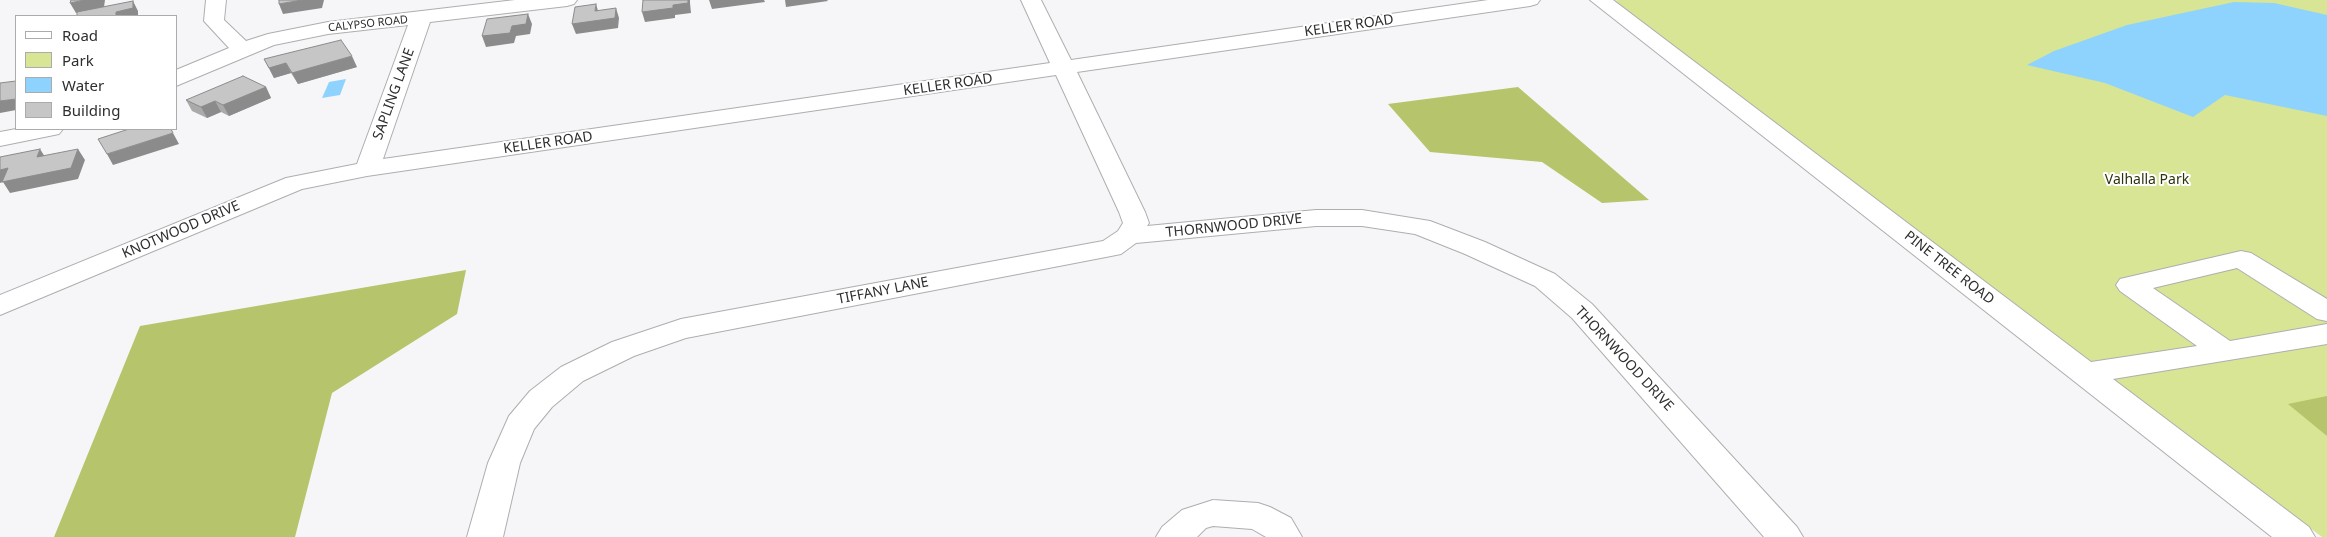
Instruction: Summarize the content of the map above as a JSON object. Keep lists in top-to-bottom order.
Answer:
{
  "streets": {
    "street": [
      "CALYPSO ROAD",
      "KELLER ROAD",
      "SAPLING LANE",
      "THORNWOOD DRIVE",
      "KNOTWOOD DRIVE",
      "PINE TREE ROAD",
      "TIFFANY LANE"
    ]
  },
  "crossings": [
    ["CALYPSO ROAD", "SAPLING LANE"],
    ["KELLER ROAD", "SAPLING LANE"],
    ["KELLER ROAD", "KNOTWOOD DRIVE"],
    ["SAPLING LANE", "KNOTWOOD DRIVE"],
    ["THORNWOOD DRIVE", "TIFFANY LANE"]
  ],
  "parks": ["Valhalla Park"],
  "legend": [
    "Road",
    "Park",
    "Water",
    "Building"
  ]
}
